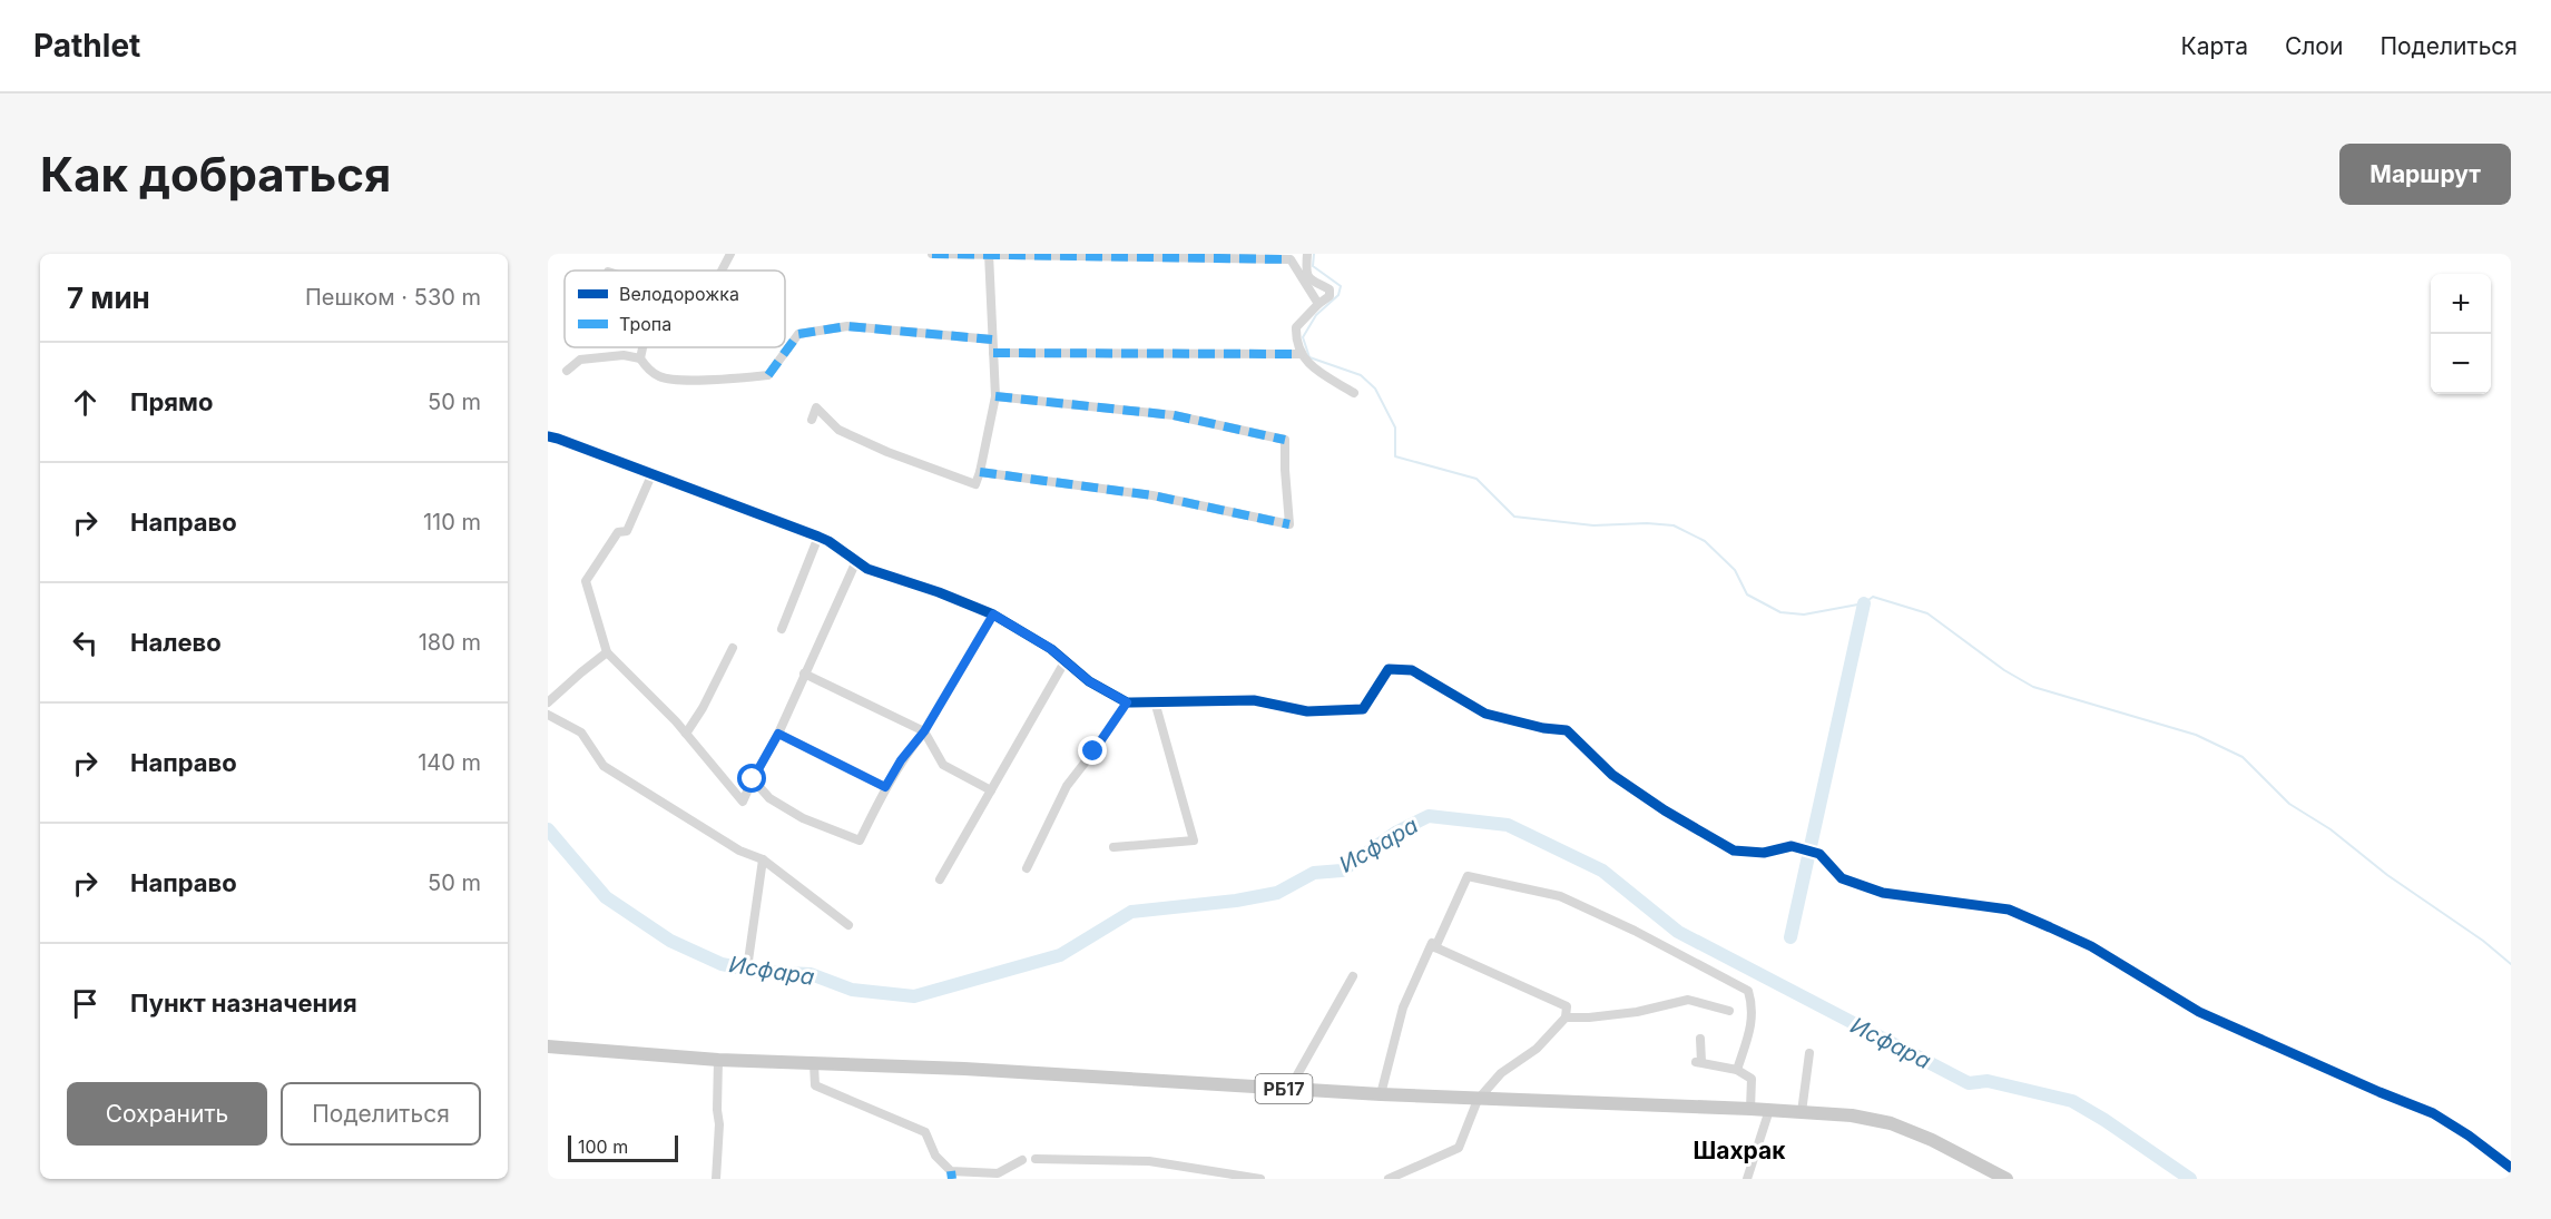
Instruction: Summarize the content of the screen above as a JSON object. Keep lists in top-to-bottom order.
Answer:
{
  "streets": {
    "main road": ["РБ17"]
  },
  "districts": ["Шахрак"],
  "water": ["Исфара"],
  "legend": ["Велодорожка", "Тропа"],
  "scale_bar": "100 m",
  "page": {
    "header": "Pathlet",
    "nav": ["Карта", "Слои", "Поделиться"],
    "buttons": [
      "Маршрут",
      ["Сохранить", "Поделиться"]
    ],
    "title": "Как добраться",
    "heading": ["7 мин", "Пешком · 530 m"],
    "map_buttons": ["+", "−"],
    "list": [
      ["Прямо", "50 m"],
      ["Направо", "110 m"],
      ["Налево", "180 m"],
      ["Направо", "140 m"],
      ["Направо", "50 m"],
      "Пункт назначения"
    ],
    "scale": "100 m"
  }
}
